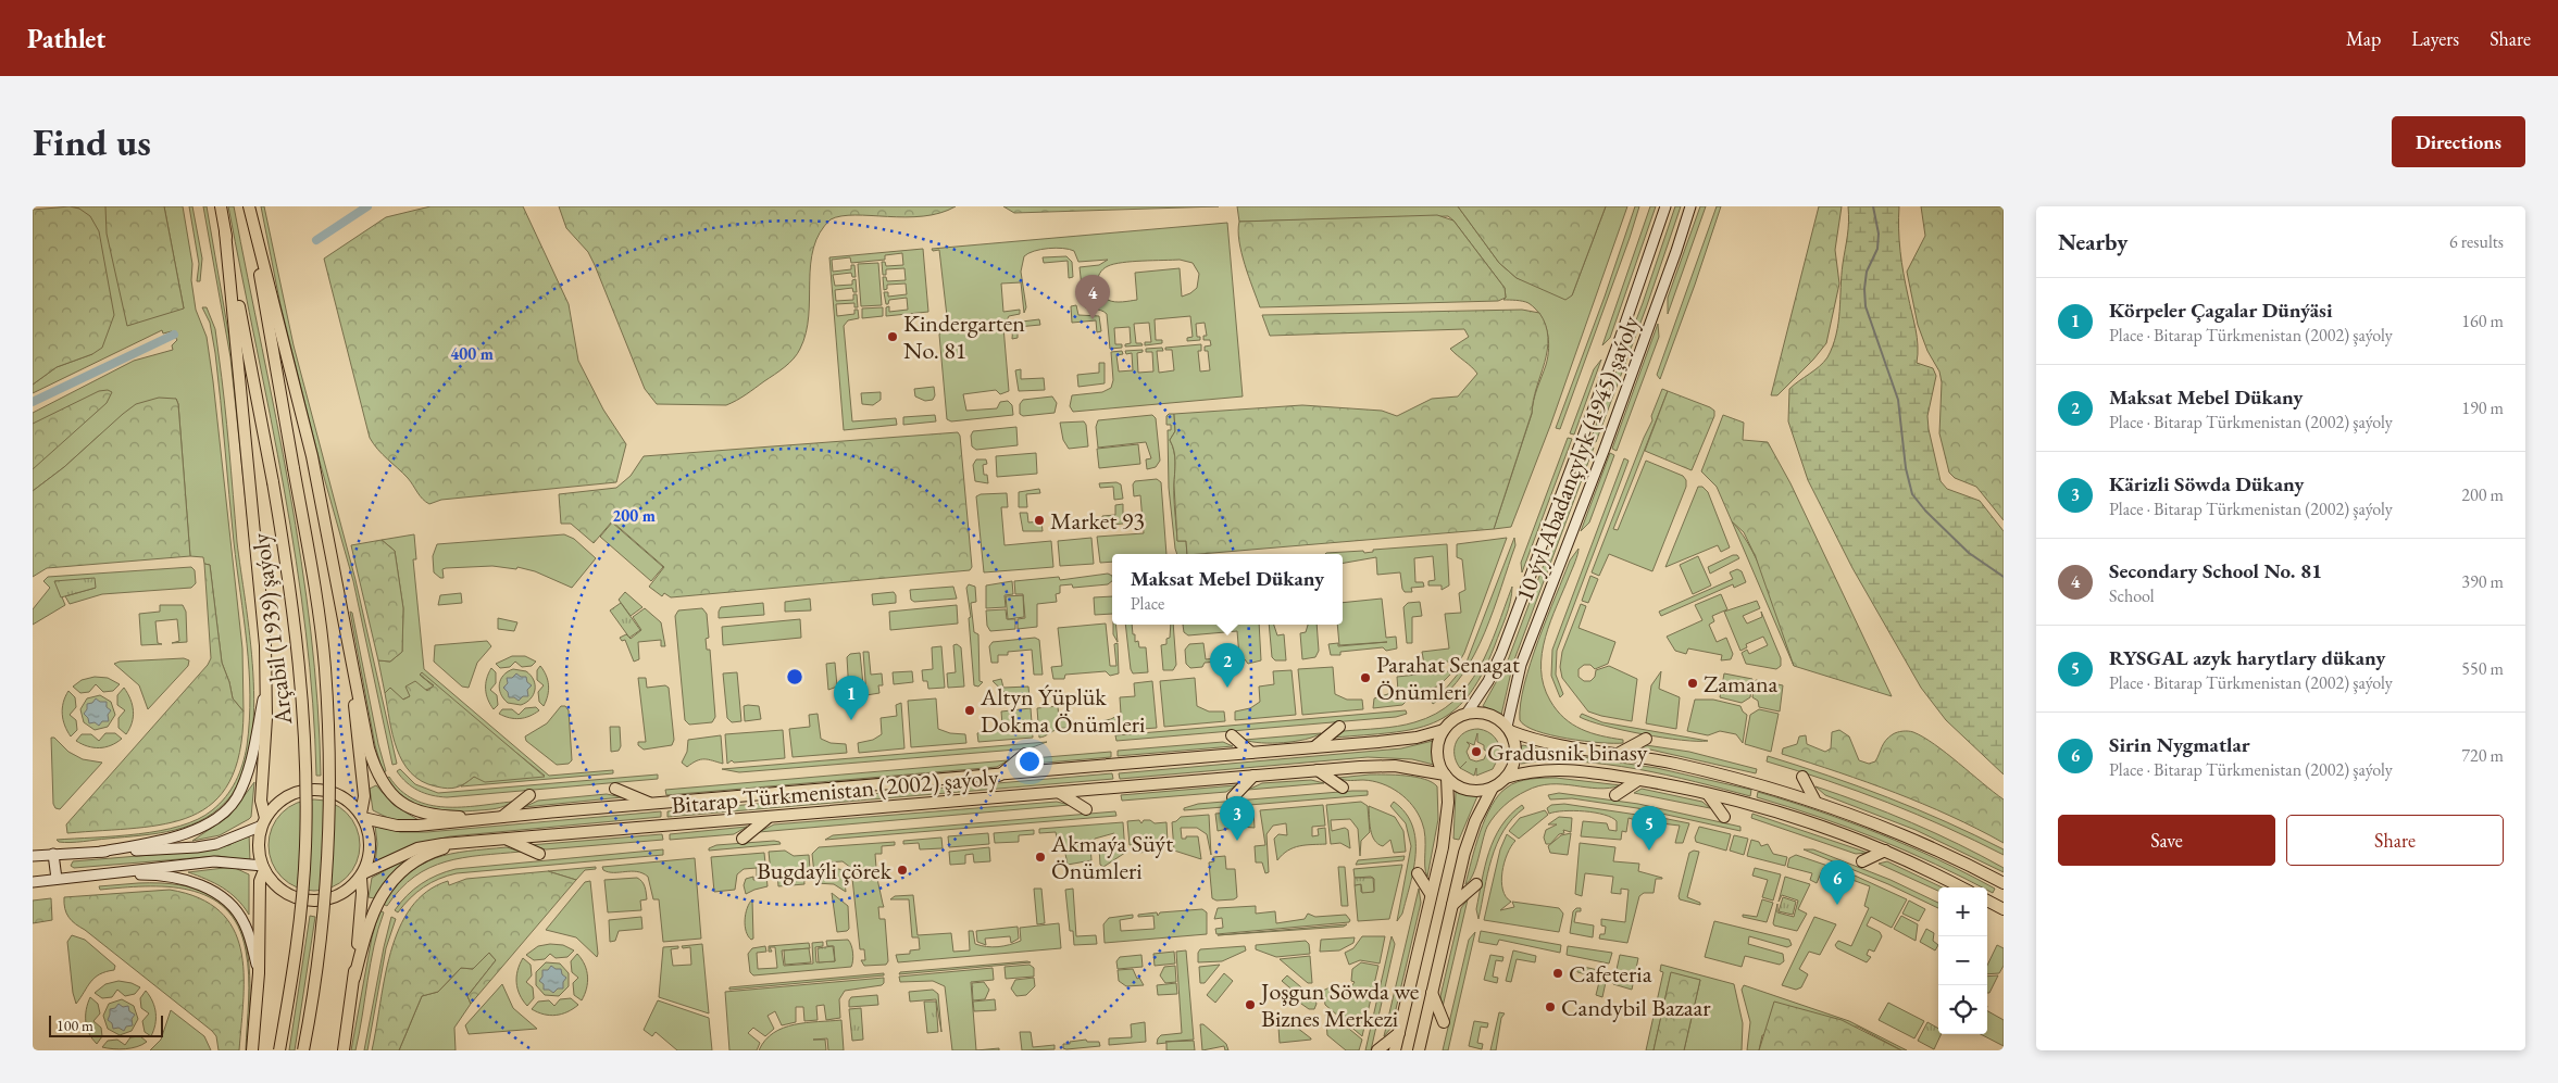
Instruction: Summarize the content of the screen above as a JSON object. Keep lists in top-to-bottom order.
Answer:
{
  "streets": {
    "main road": ["10 ýyl Abadançylyk (1945) şaýoly", "Arçabil (1939) şaýoly", "Bitarap Türkmenistan (2002) şaýoly"]
  },
  "crossings": [
    ["10 ýyl Abadançylyk (1945) şaýoly", "Bitarap Türkmenistan (2002) şaýoly"]
  ],
  "places": [
    "Kindergarten No. 81",
    "Market 93",
    "Parahat Senagat Önümleri",
    "Zamana",
    "Altyn Ýüplük Dokma Önümleri",
    "Gradusnik binasy",
    "Akmaýa Süýt Önümleri",
    "Bugdaýli çörek",
    "Cafeteria",
    "Joşgun Söwda we Biznes Merkezi",
    "Candybil Bazaar"
  ],
  "scale_bar": "100 m",
  "page": {
    "header": "Pathlet",
    "nav": ["Map", "Layers", "Share"],
    "buttons": [
      "Directions",
      ["Save", "Share"]
    ],
    "title": "Find us",
    "heading": ["Nearby", "6 results"],
    "pins": [
      "4",
      "2",
      "1",
      "3",
      "5",
      "6"
    ],
    "list": [
      {
        "mark": "1",
        "name": "Körpeler Çagalar Dünýäsi",
        "note": "Place · Bitarap Türkmenistan (2002) şaýoly",
        "value": "160 m"
      },
      {
        "mark": "2",
        "name": "Maksat Mebel Dükany",
        "note": "Place · Bitarap Türkmenistan (2002) şaýoly",
        "value": "190 m"
      },
      {
        "mark": "3",
        "name": "Kärizli Söwda Dükany",
        "note": "Place · Bitarap Türkmenistan (2002) şaýoly",
        "value": "200 m"
      },
      {
        "mark": "4",
        "name": "Secondary School No. 81",
        "note": "School",
        "value": "390 m"
      },
      {
        "mark": "5",
        "name": "RYSGAL azyk harytlary dükany",
        "note": "Place · Bitarap Türkmenistan (2002) şaýoly",
        "value": "550 m"
      },
      {
        "mark": "6",
        "name": "Sirin Nygmatlar",
        "note": "Place · Bitarap Türkmenistan (2002) şaýoly",
        "value": "720 m"
      }
    ],
    "popup": ["Maksat Mebel Dükany", "Place"],
    "map_buttons": ["+", "−"],
    "scale": "100 m"
  },
  "rings": ["400 m", "200 m"]
}
